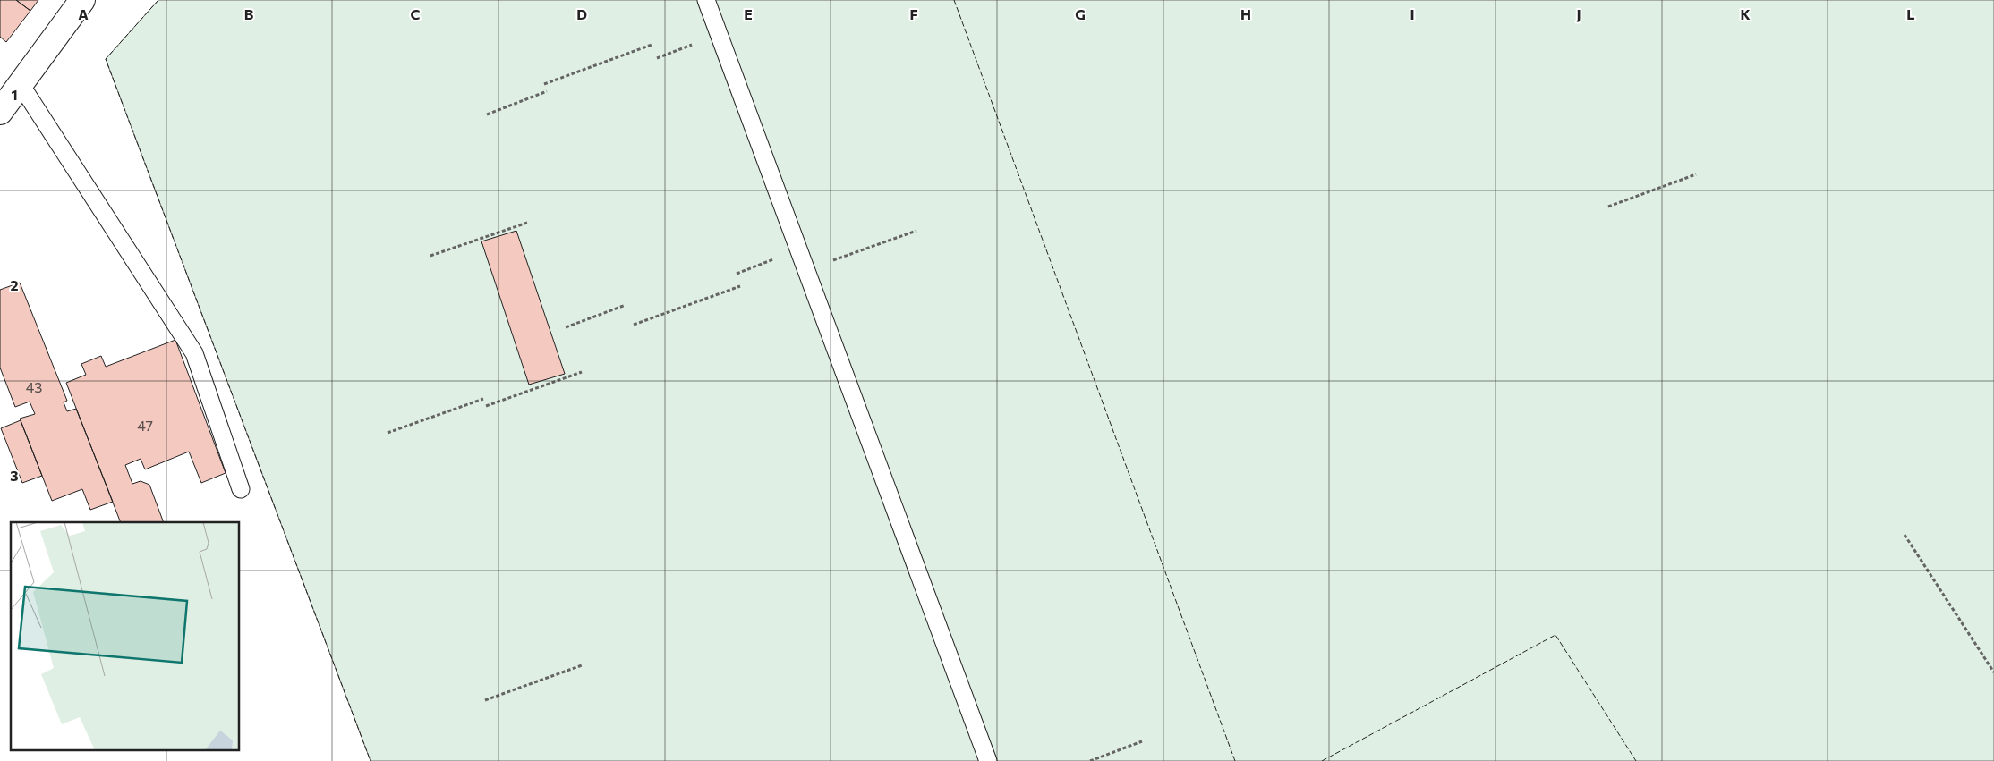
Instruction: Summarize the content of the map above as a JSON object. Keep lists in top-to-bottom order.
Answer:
{
  "house_numbers": ["43", "47"],
  "grid": {
    "columns": [
      "A",
      "B",
      "C",
      "D",
      "E",
      "F",
      "G",
      "H",
      "I",
      "J",
      "K",
      "L"
    ],
    "rows": ["1", "2", "3"]
  }
}
